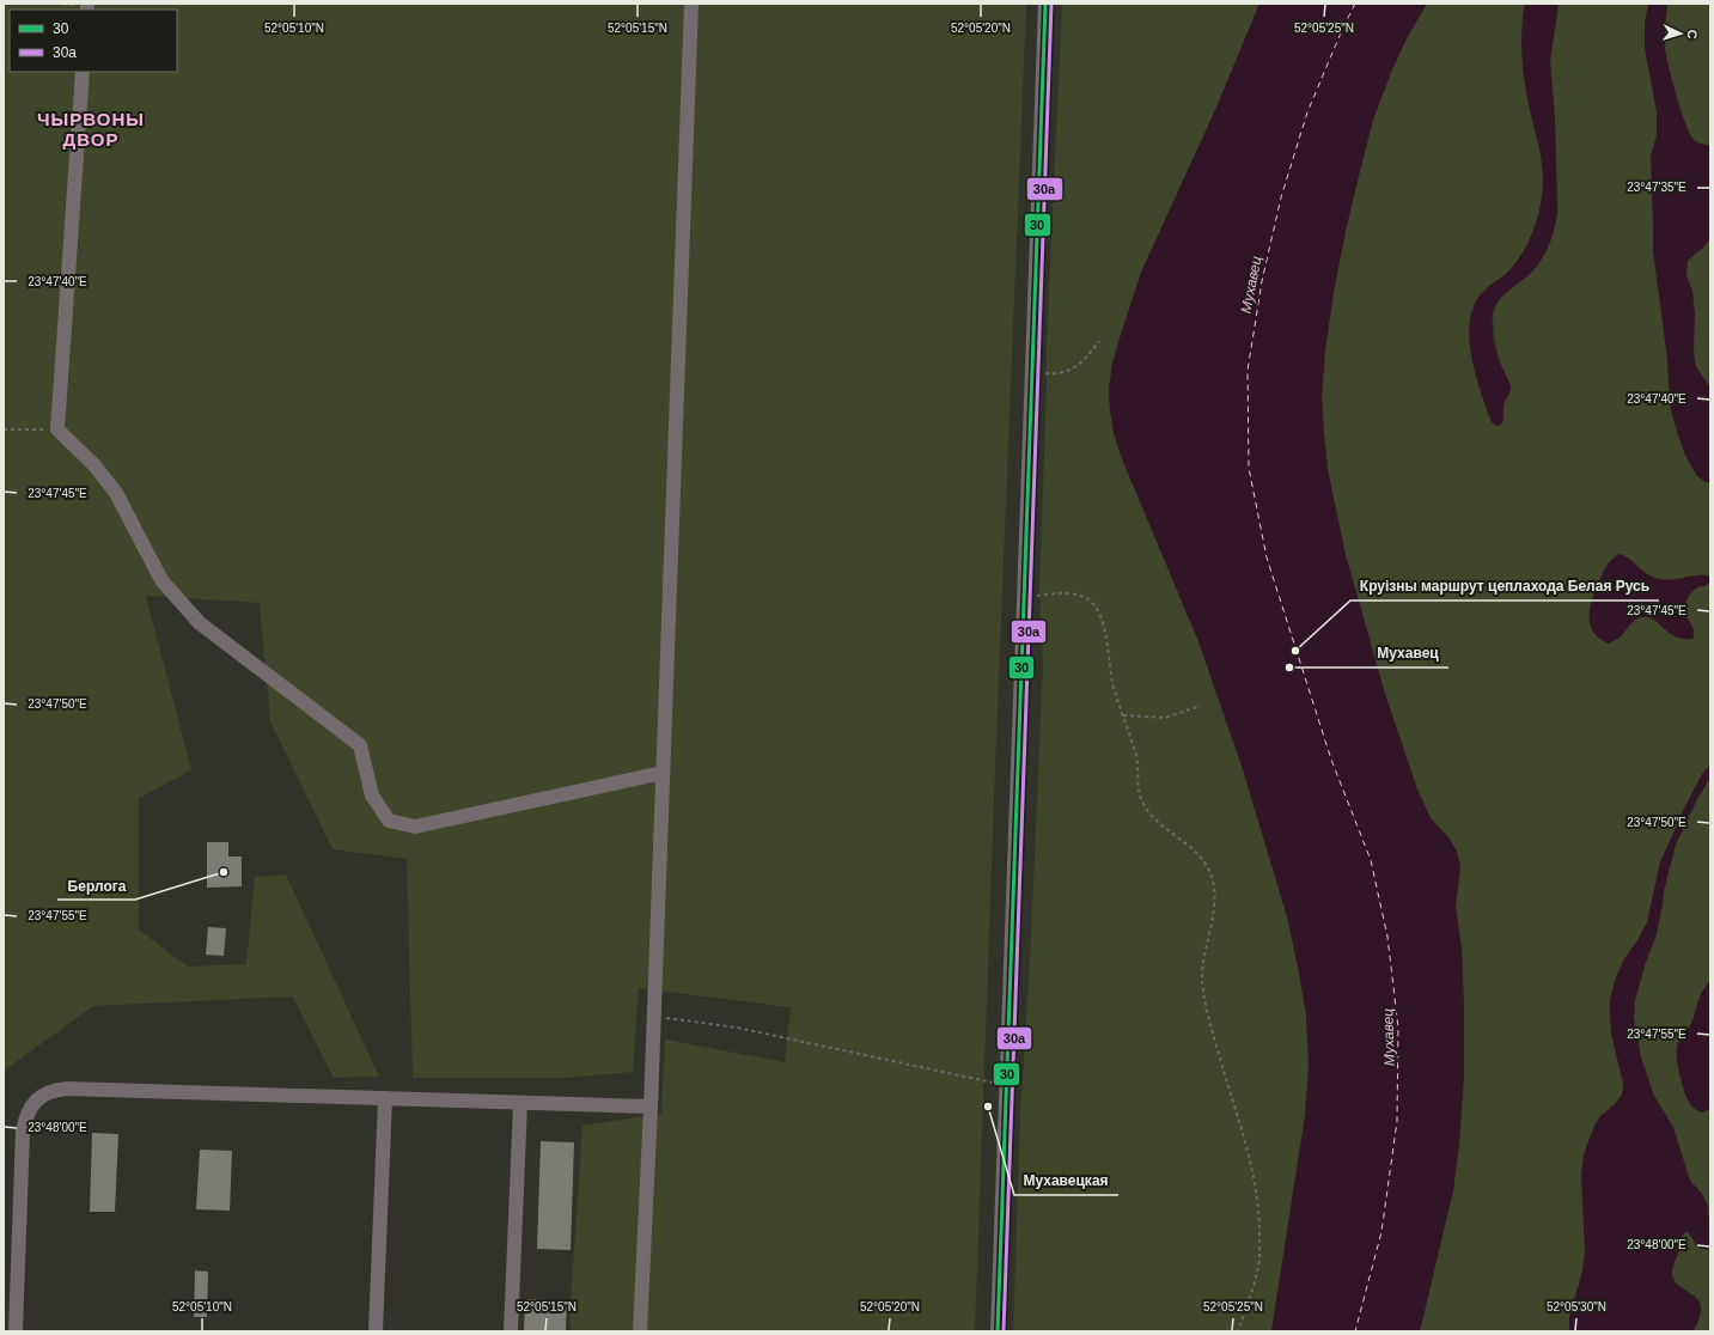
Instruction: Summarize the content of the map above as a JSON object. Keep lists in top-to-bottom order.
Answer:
{
  "districts": ["ЧЫРВОНЫ ДВОР"],
  "water": ["Мухавец"],
  "places": [
    "Круізны маршрут цеплахода Белая Русь",
    "Мухавец",
    "Берлога",
    "Мухавецкая"
  ],
  "lines": ["transit line 30", "transit line 30а"],
  "legend": ["30", "30а"],
  "north": "right",
  "coordinates": [
    "52°05'10\"N",
    "52°05'15\"N",
    "52°05'20\"N",
    "52°05'25\"N",
    "23°47'35\"E",
    "23°47'40\"E",
    "23°47'45\"E",
    "23°47'50\"E",
    "23°47'55\"E",
    "23°48'00\"E",
    "52°05'30\"N"
  ]
}
